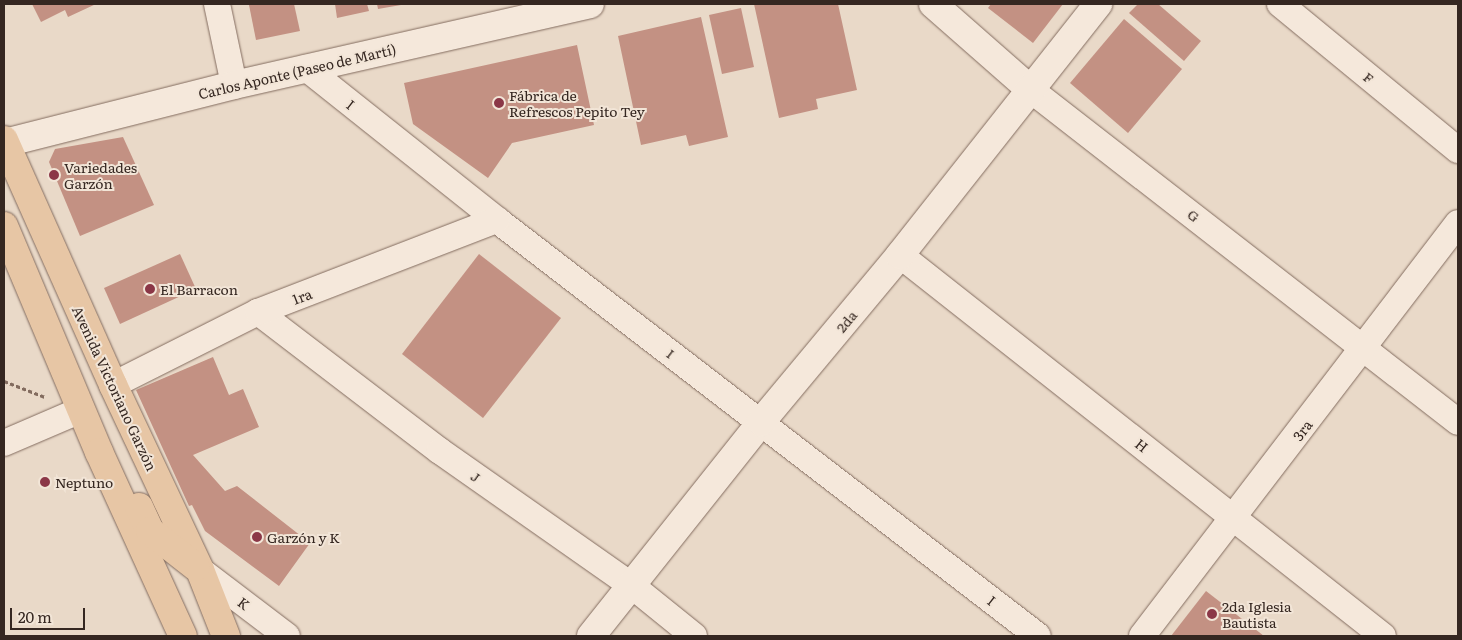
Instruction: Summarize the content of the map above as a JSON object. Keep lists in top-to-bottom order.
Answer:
{
  "streets": {
    "main road": [
      "Carlos Aponte (Paseo de Martí)",
      "G",
      "2da",
      "Avenida Victoriano Garzón"
    ],
    "street": [
      "F",
      "I",
      "1ra",
      "3ra",
      "H",
      "J",
      "K"
    ]
  },
  "crossings": [
    ["Carlos Aponte (Paseo de Martí)", "I"],
    ["Carlos Aponte (Paseo de Martí)", "Avenida Victoriano Garzón"],
    ["I", "1ra"],
    ["I", "2da"],
    ["G", "2da"],
    ["G", "3ra"],
    ["1ra", "Avenida Victoriano Garzón"],
    ["1ra", "J"],
    ["2da", "H"],
    ["2da", "J"],
    ["Avenida Victoriano Garzón", "K"],
    ["3ra", "H"]
  ],
  "places": [
    "Fábrica de Refrescos Pepito Tey",
    "Variedades Garzón",
    "El Barracon",
    "Neptuno",
    "Garzón y K",
    "2da Iglesia Bautista"
  ],
  "scale_bar": "20 m"
}
